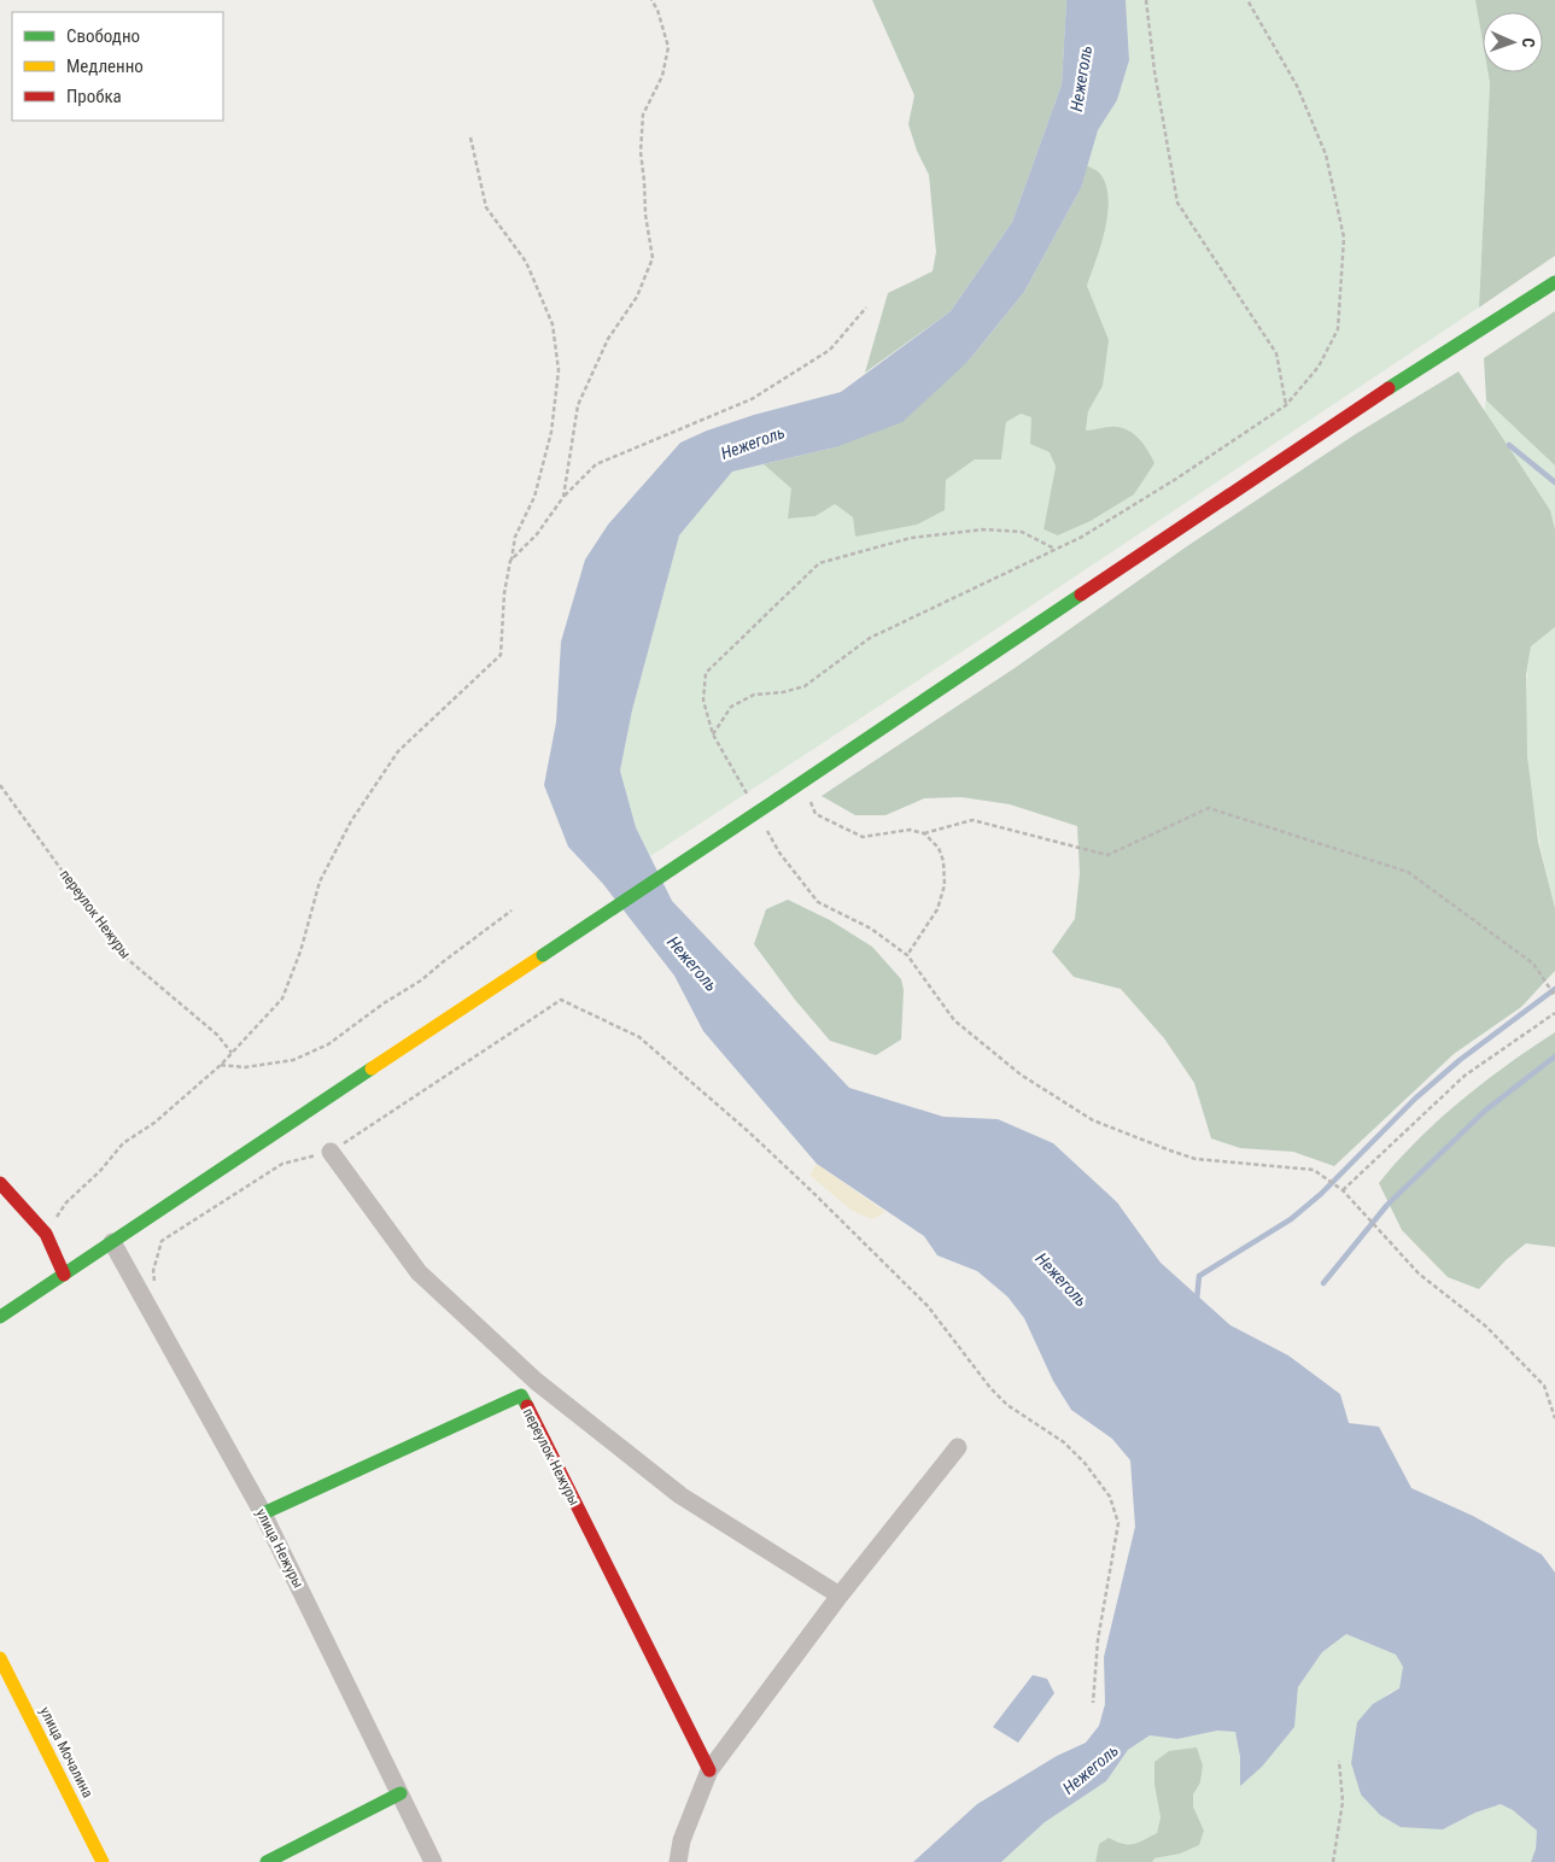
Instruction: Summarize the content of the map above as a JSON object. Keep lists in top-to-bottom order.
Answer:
{
  "streets": {
    "main road": ["переулок Нежуры", "улица Мочалина"],
    "street": ["улица Нежуры"]
  },
  "crossings": [
    ["переулок Нежуры", "улица Нежуры"]
  ],
  "water": ["Нежеголь"],
  "legend": ["Свободно", "Медленно", "Пробка"],
  "north": "right"
}
